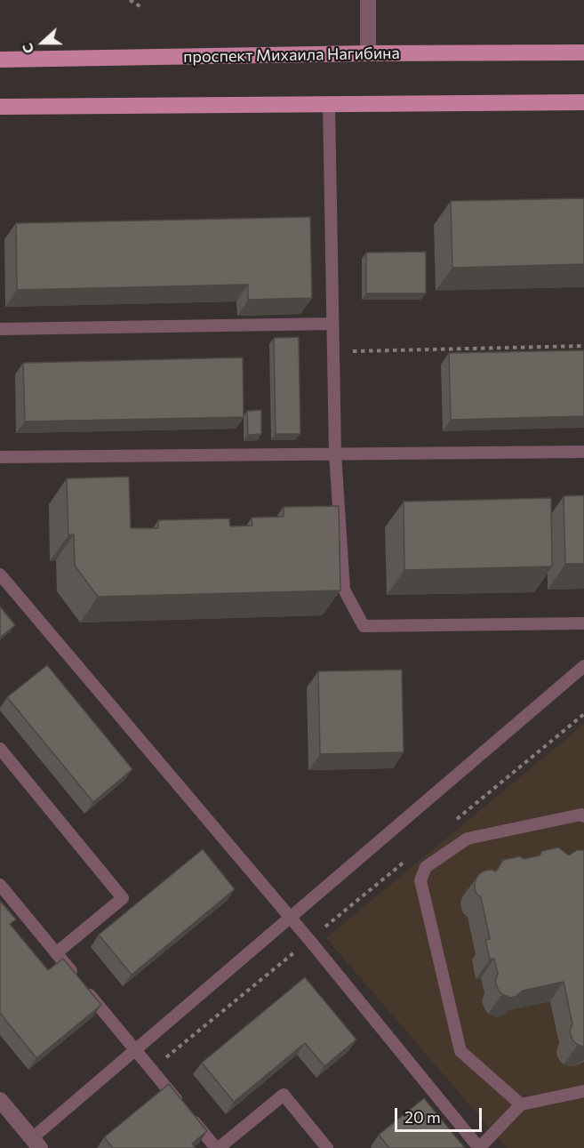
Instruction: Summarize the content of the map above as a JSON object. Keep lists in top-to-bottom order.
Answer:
{
  "streets": {
    "main road": ["проспект Михаила Нагибина"]
  },
  "scale_bar": "20 m",
  "north": "left"
}
